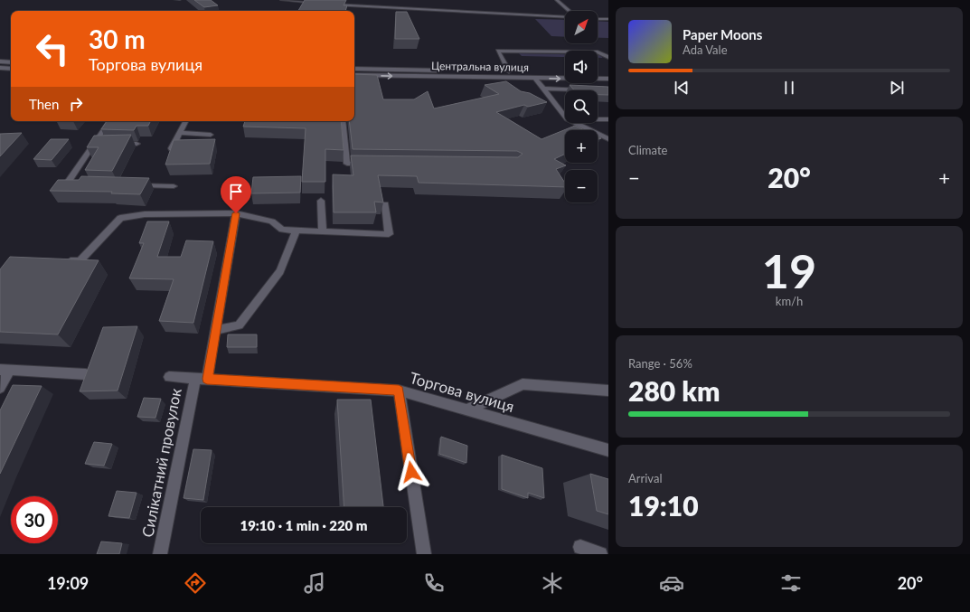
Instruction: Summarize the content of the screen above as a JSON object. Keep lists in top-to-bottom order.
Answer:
{
  "streets": {
    "street": ["Центральна вулиця", "Торгова вулиця", "Силікатний провулок"]
  },
  "crossings": [
    ["Торгова вулиця", "Силікатний провулок"]
  ],
  "north": "top right",
  "page": {
    "map_buttons": ["+", "−"],
    "turn": ["30 m", "Торгова вулиця"],
    "song": ["Paper Moons", "Ada Vale"],
    "then": "Then",
    "tile": [
      "Climate",
      ["19", "km/h"],
      ["Range · 56%", "280 km"],
      ["Arrival", "19:10"]
    ],
    "heat": ["−", "20°", "+"],
    "limit": "30",
    "trip": "19:10 · 1 min · 220 m",
    "tabs": ["19:09", "20°"]
  }
}
